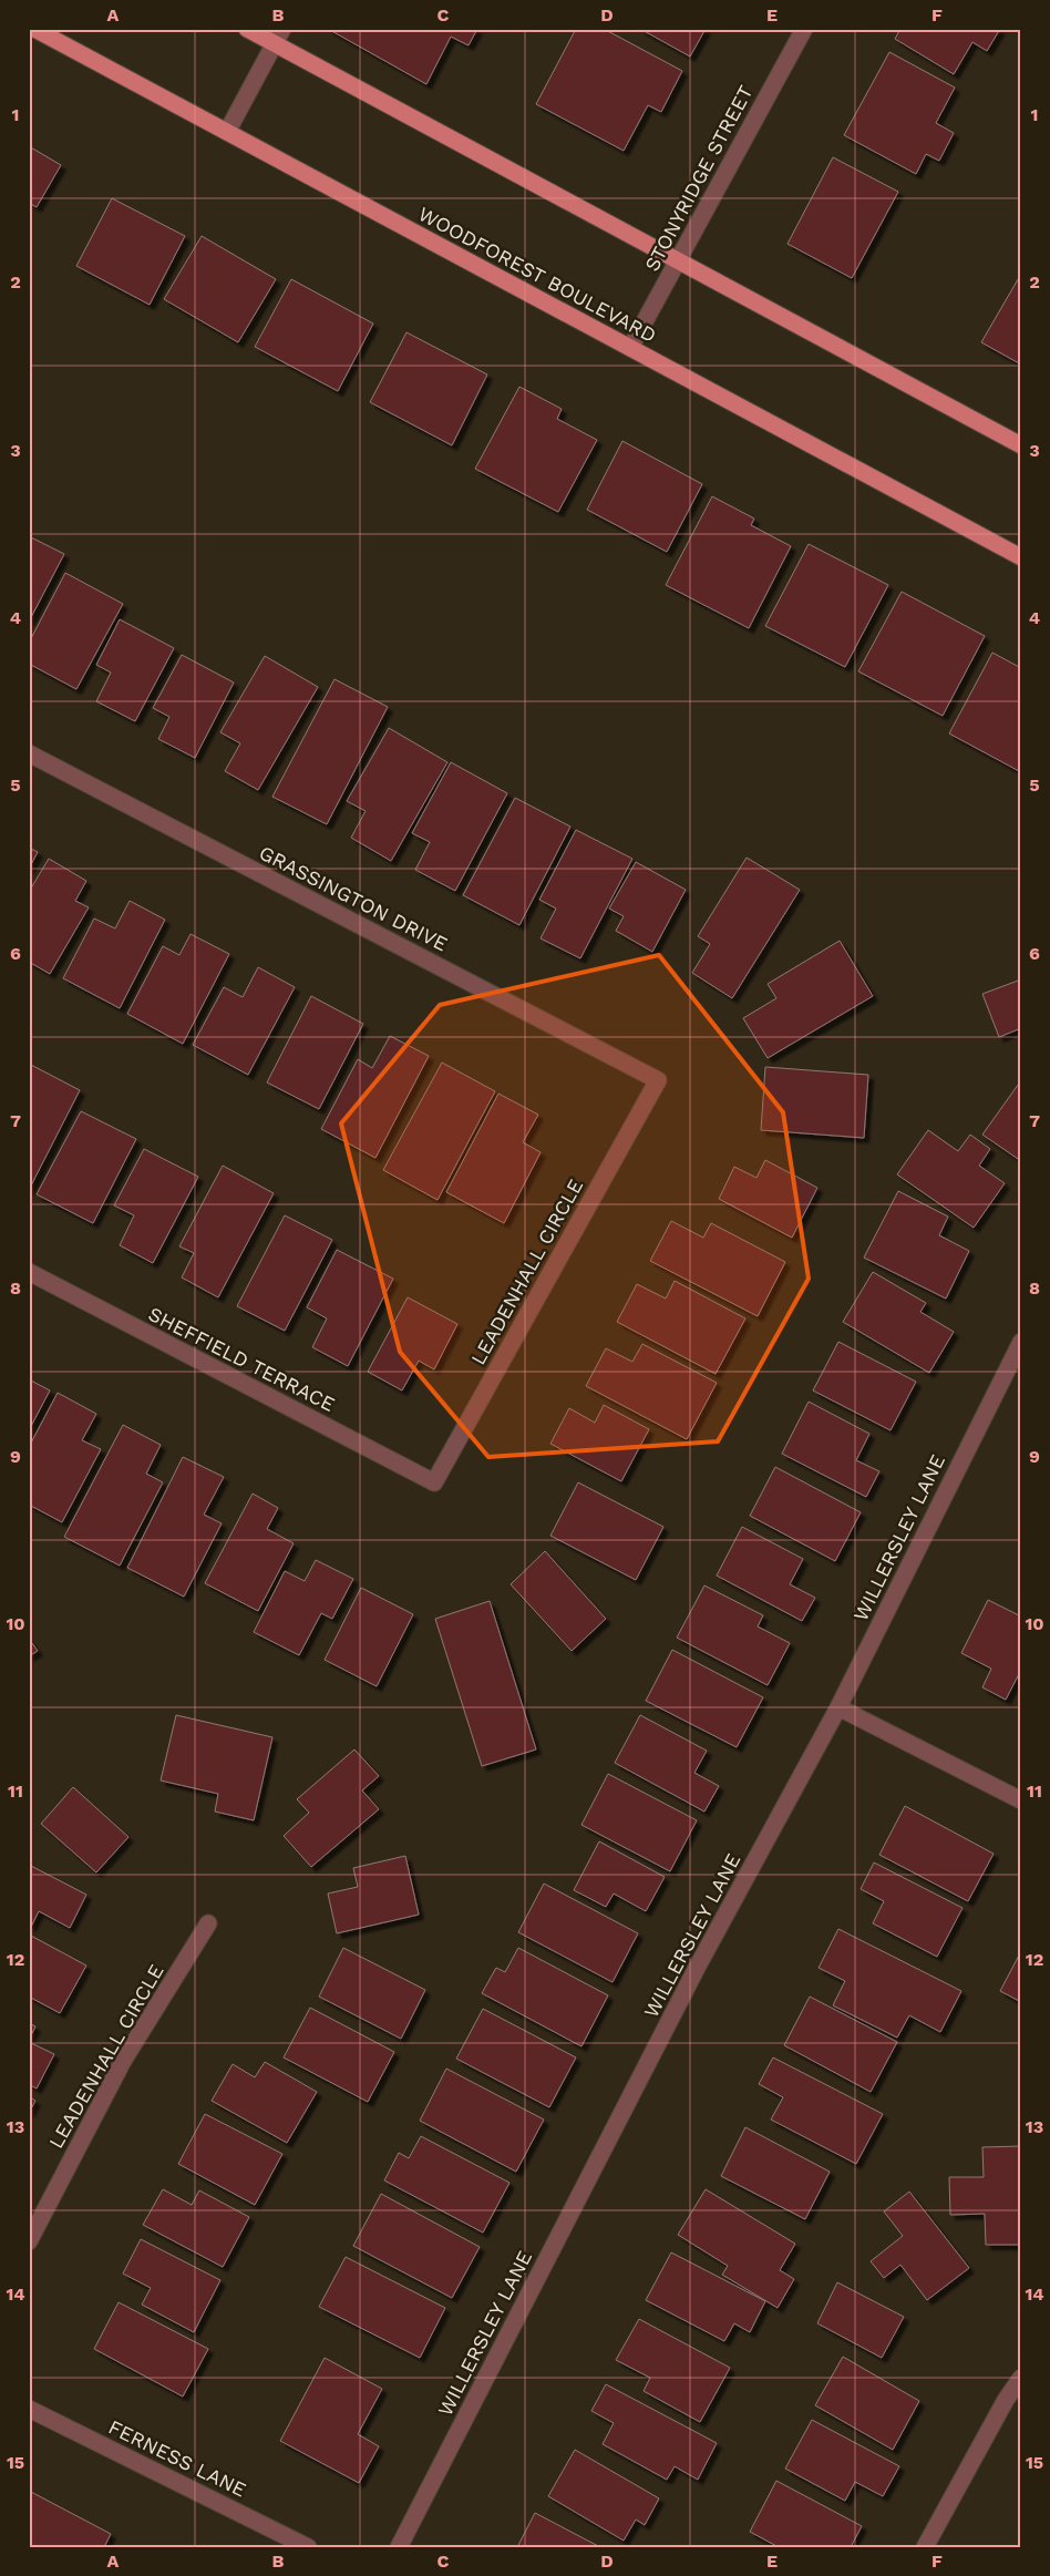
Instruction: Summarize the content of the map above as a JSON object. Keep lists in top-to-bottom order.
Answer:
{
  "streets": {
    "main road": ["WOODFOREST BOULEVARD"],
    "street": [
      "STONYRIDGE STREET",
      "GRASSINGTON DRIVE",
      "LEADENHALL CIRCLE",
      "SHEFFIELD TERRACE",
      "WILLERSLEY LANE",
      "FERNESS LANE"
    ]
  },
  "crossings": [
    ["STONYRIDGE STREET", "WOODFOREST BOULEVARD"],
    ["GRASSINGTON DRIVE", "LEADENHALL CIRCLE"],
    ["LEADENHALL CIRCLE", "SHEFFIELD TERRACE"]
  ],
  "grid": {
    "columns": [
      "A",
      "B",
      "C",
      "D",
      "E",
      "F"
    ],
    "rows": [
      "1",
      "2",
      "3",
      "4",
      "5",
      "6",
      "7",
      "8",
      "9",
      "10",
      "11",
      "12",
      "13",
      "14",
      "15"
    ]
  }
}
